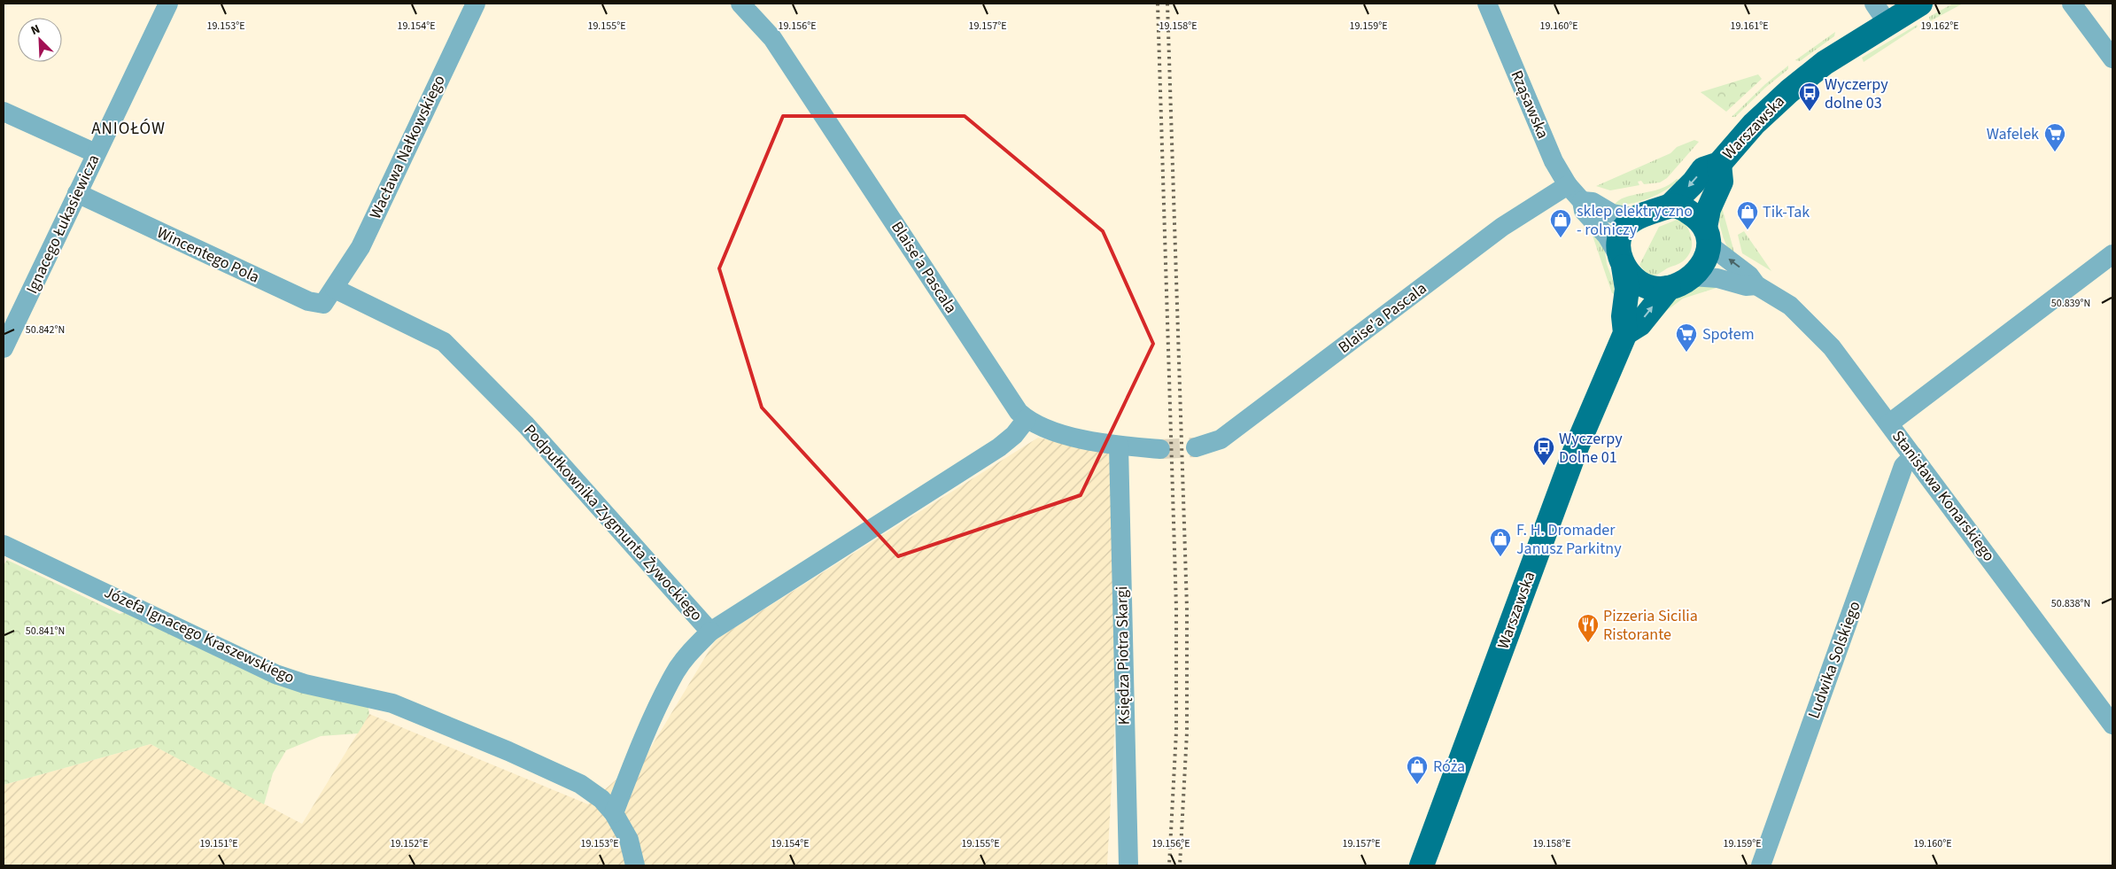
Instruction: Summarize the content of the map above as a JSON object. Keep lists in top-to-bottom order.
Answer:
{
  "streets": {
    "main road": ["Warszawska"],
    "street": [
      "Rząsawska",
      "Wacława Nałkowskiego",
      "Ignacego Łukasiewicza",
      "Wincentego Pola",
      "Blaise'a Pascala",
      "Stanisława Konarskiego",
      "Podpułkownika Zygmunta Żywockiego",
      "Józefa Ignacego Kraszewskiego",
      "Księdza Piotra Skargi",
      "Ludwika Solskiego"
    ]
  },
  "crossings": [
    ["Rząsawska", "Warszawska"],
    ["Rząsawska", "Blaise'a Pascala"],
    ["Rząsawska", "Stanisława Konarskiego"],
    ["Warszawska", "Stanisława Konarskiego"],
    ["Wacława Nałkowskiego", "Wincentego Pola"],
    ["Wacława Nałkowskiego", "Podpułkownika Zygmunta Żywockiego"],
    ["Ignacego Łukasiewicza", "Wincentego Pola"],
    ["Wincentego Pola", "Podpułkownika Zygmunta Żywockiego"],
    ["Blaise'a Pascala", "Podpułkownika Zygmunta Żywockiego"],
    ["Blaise'a Pascala", "Księdza Piotra Skargi"],
    ["Stanisława Konarskiego", "Ludwika Solskiego"]
  ],
  "districts": ["ANIOŁÓW"],
  "places": {
    "bus stop": ["Wyczerpy dolne 03", "Wyczerpy Dolne 01"],
    "supermarket": ["Wafelek", "Społem"],
    "shop": [
      "Tik-Tak",
      "sklep elektryczno - rolniczy",
      "F. H. Dromader Janusz Parkitny",
      "Róża"
    ],
    "restaurant": ["Pizzeria Sicilia Ristorante"]
  },
  "north": "top left",
  "coordinates": [
    "19.161°E",
    "19.162°E",
    "19.153°E",
    "19.154°E",
    "19.155°E",
    "19.156°E",
    "19.157°E",
    "19.158°E",
    "19.159°E",
    "19.160°E",
    "50.839°N",
    "50.842°N",
    "50.838°N",
    "50.841°N",
    "19.151°E",
    "19.152°E"
  ]
}
